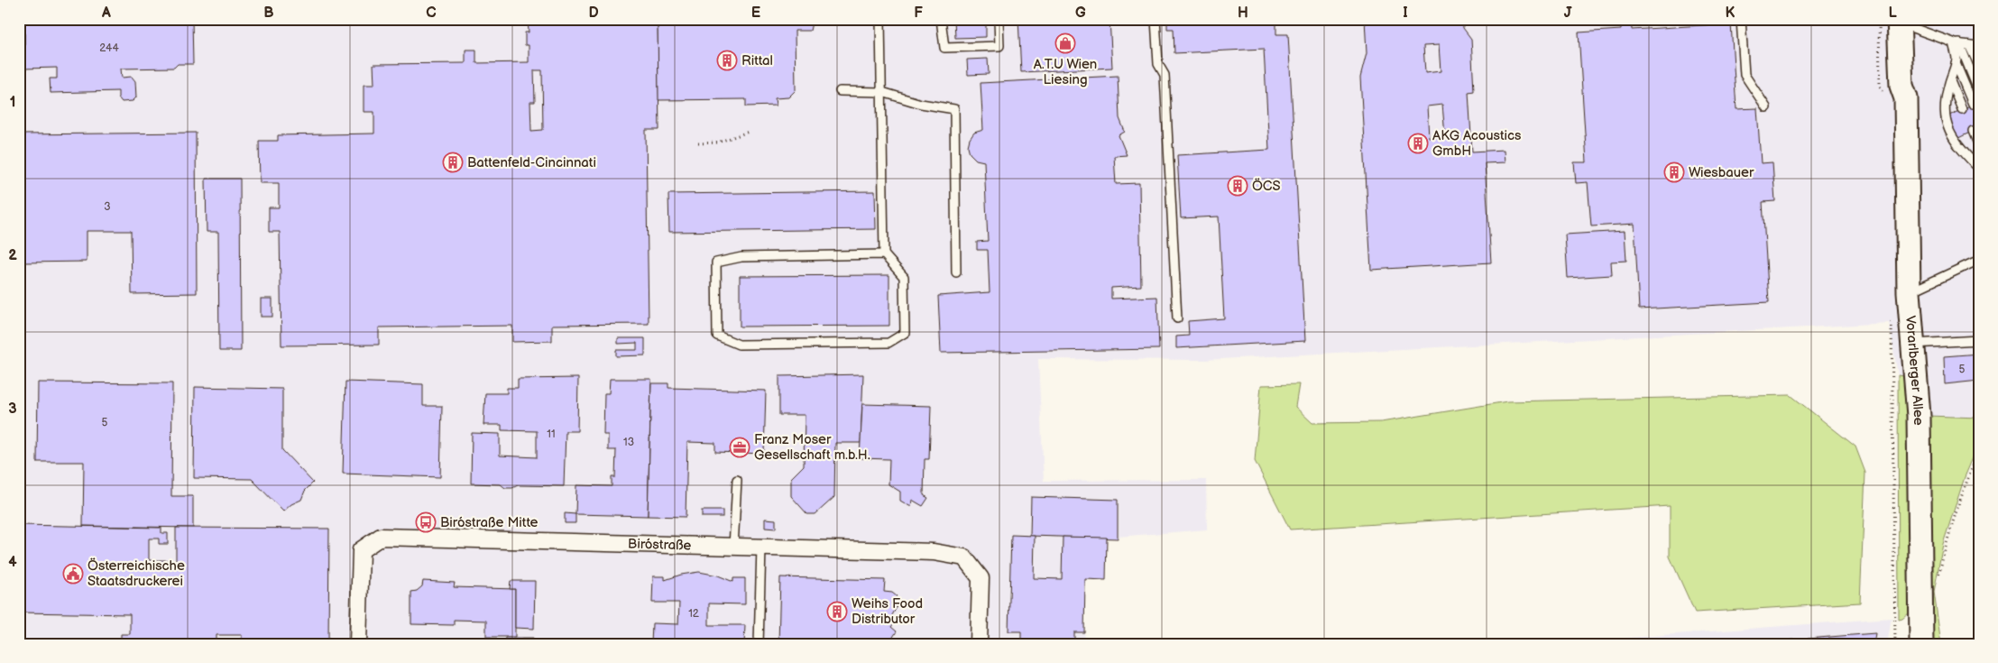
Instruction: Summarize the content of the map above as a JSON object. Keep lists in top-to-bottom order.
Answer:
{
  "streets": {
    "main road": ["Vorarlberger Allee"],
    "street": ["Biróstraße"]
  },
  "places": {
    "shop": ["A.T.U Wien Liesing"],
    "building": [
      "Rittal",
      "AKG Acoustics GmbH",
      "Battenfeld-Cincinnati",
      "Wiesbauer",
      "ÖCS",
      "Weihs Food Distributor"
    ],
    "office": ["Franz Moser Gesellschaft m.b.H."],
    "bus stop": ["Biróstraße Mitte"],
    "public building": ["Österreichische Staatsdruckerei"]
  },
  "house_numbers": [
    "244",
    "3",
    "5",
    "5",
    "11",
    "13",
    "12"
  ],
  "grid": {
    "columns": [
      "A",
      "B",
      "C",
      "D",
      "E",
      "F",
      "G",
      "H",
      "I",
      "J",
      "K",
      "L"
    ],
    "rows": [
      "1",
      "2",
      "3",
      "4"
    ]
  }
}
